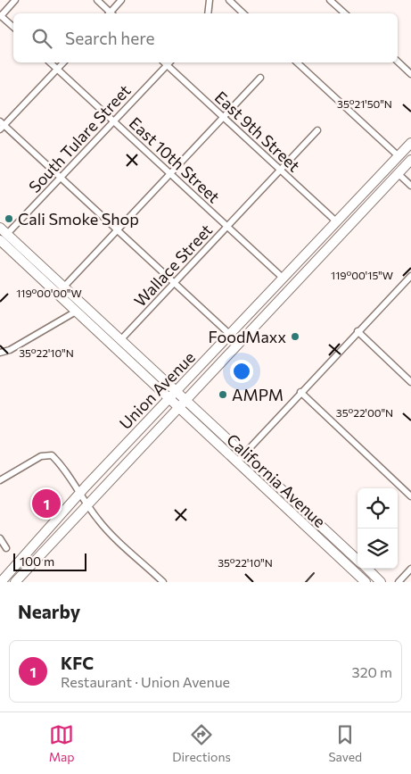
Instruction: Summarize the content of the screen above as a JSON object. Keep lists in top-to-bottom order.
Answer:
{
  "streets": {
    "main road": ["Union Avenue", "California Avenue"],
    "street": [
      "East 9th Street",
      "South Tulare Street",
      "East 10th Street",
      "Wallace Street"
    ]
  },
  "crossings": [
    ["East 9th Street", "Wallace Street"],
    ["East 9th Street", "Union Avenue"],
    ["South Tulare Street", "East 10th Street"],
    ["East 10th Street", "Wallace Street"],
    ["East 10th Street", "Union Avenue"],
    ["Wallace Street", "California Avenue"],
    ["Union Avenue", "California Avenue"]
  ],
  "places": ["Cali Smoke Shop", "FoodMaxx", "AMPM"],
  "scale_bar": "100 m",
  "page": {
    "search": "Search here",
    "pins": "1",
    "scale": "100 m",
    "heading": "Nearby",
    "list": [
      {
        "mark": "1",
        "name": "KFC",
        "note": "Restaurant · Union Avenue",
        "value": "320 m"
      }
    ],
    "nav": ["Map", "Directions", "Saved"]
  },
  "coordinates": [
    "35°21'50\"N",
    "119°00'15\"W",
    "119°00'00\"W",
    "35°22'10\"N",
    "35°22'00\"N"
  ]
}
